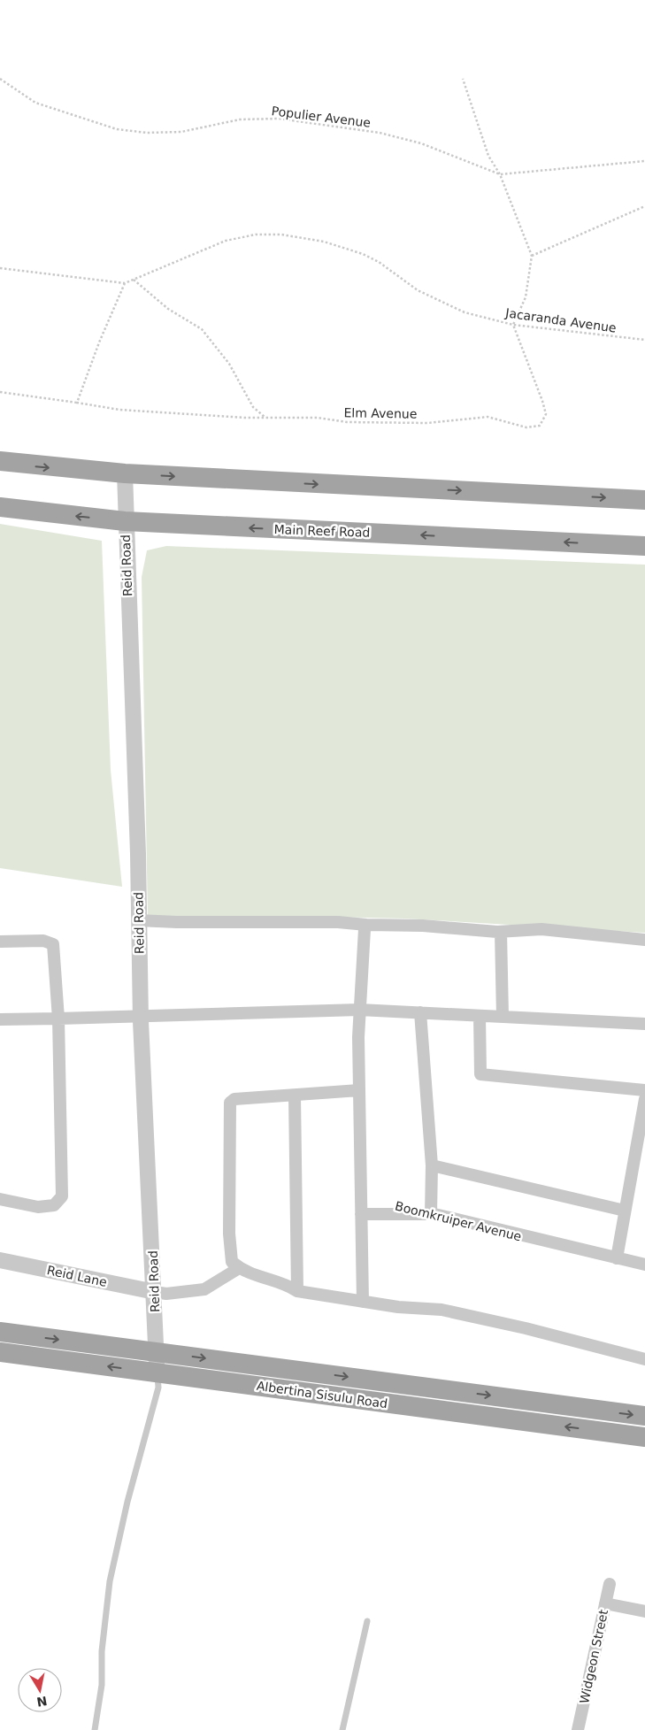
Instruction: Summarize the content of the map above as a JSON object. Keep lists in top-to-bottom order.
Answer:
{
  "streets": {
    "main road": ["Main Reef Road", "Albertina Sisulu Road"],
    "street": ["Reid Road", "Reid Lane", "Widgeon Street"],
    "path": ["Populier Avenue", "Jacaranda Avenue", "Elm Avenue"]
  },
  "crossings": [
    ["Jacaranda Avenue", "Elm Avenue"],
    ["Main Reef Road", "Reid Road"],
    ["Reid Road", "Reid Lane"],
    ["Reid Road", "Albertina Sisulu Road"]
  ],
  "north": "bottom"
}
